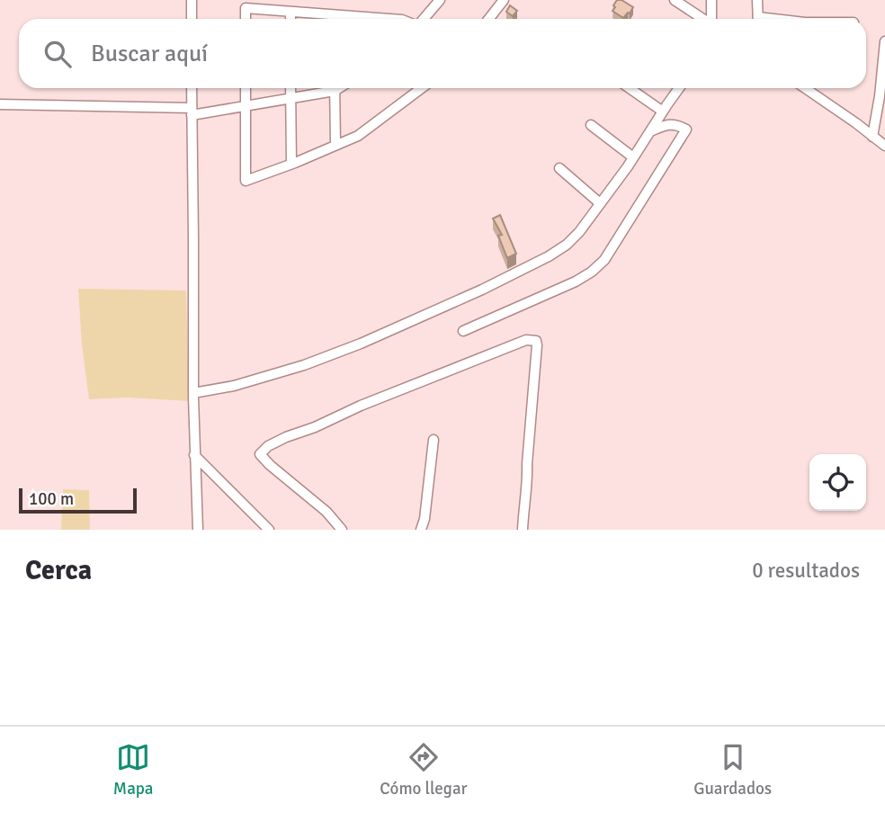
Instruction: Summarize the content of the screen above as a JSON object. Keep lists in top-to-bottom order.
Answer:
{
  "scale_bar": "100 m",
  "page": {
    "search": "Buscar aquí",
    "scale": "100 m",
    "heading": ["Cerca", "0 resultados"],
    "nav": ["Mapa", "Cómo llegar", "Guardados"]
  }
}
